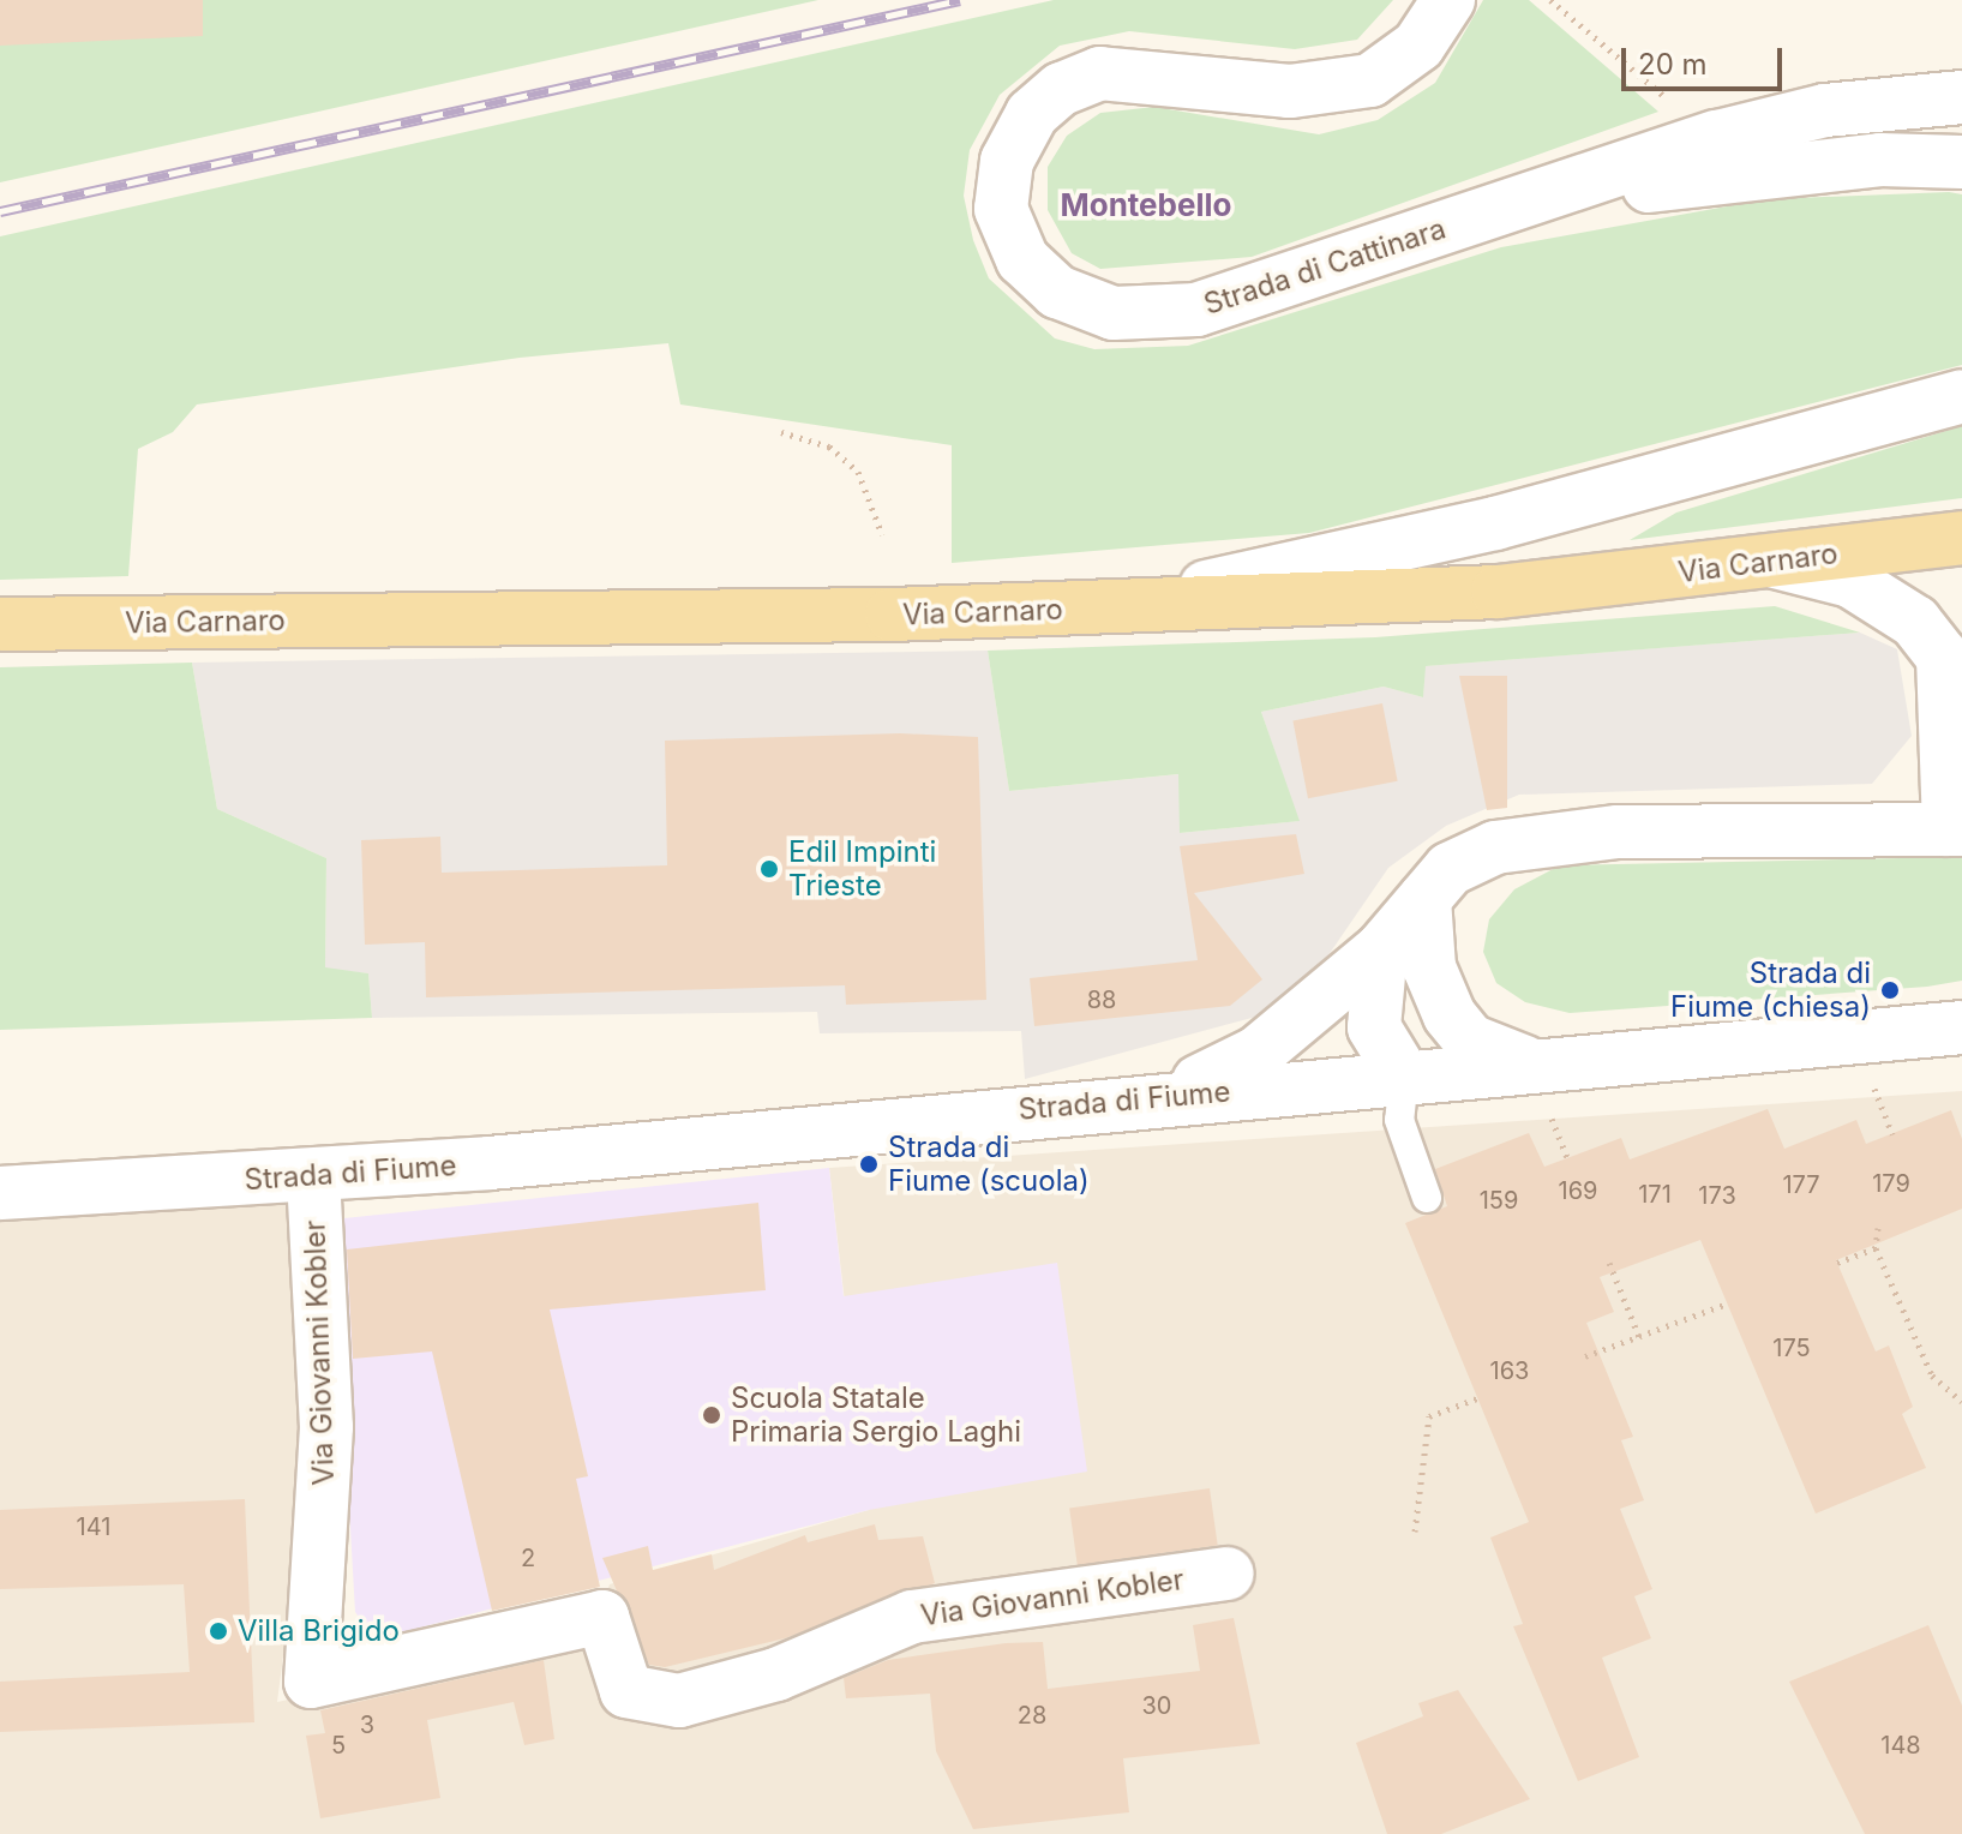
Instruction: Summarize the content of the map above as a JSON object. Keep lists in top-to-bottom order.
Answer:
{
  "streets": {
    "main road": ["Via Carnaro"],
    "street": ["Strada di Cattinara", "Strada di Fiume", "Via Giovanni Kobler"]
  },
  "crossings": [
    ["Strada di Fiume", "Via Giovanni Kobler"]
  ],
  "districts": ["Montebello"],
  "places": [
    "Edil Impinti Trieste",
    "Strada di Fiume (chiesa)",
    "Strada di Fiume (scuola)",
    "Scuola Statale Primaria Sergio Laghi",
    "Villa Brigido"
  ],
  "house_numbers": [
    "88",
    "179",
    "177",
    "169",
    "171",
    "173",
    "159",
    "175",
    "163",
    "141",
    "2",
    "30",
    "28",
    "3",
    "5",
    "148"
  ],
  "scale_bar": "20 m"
}
